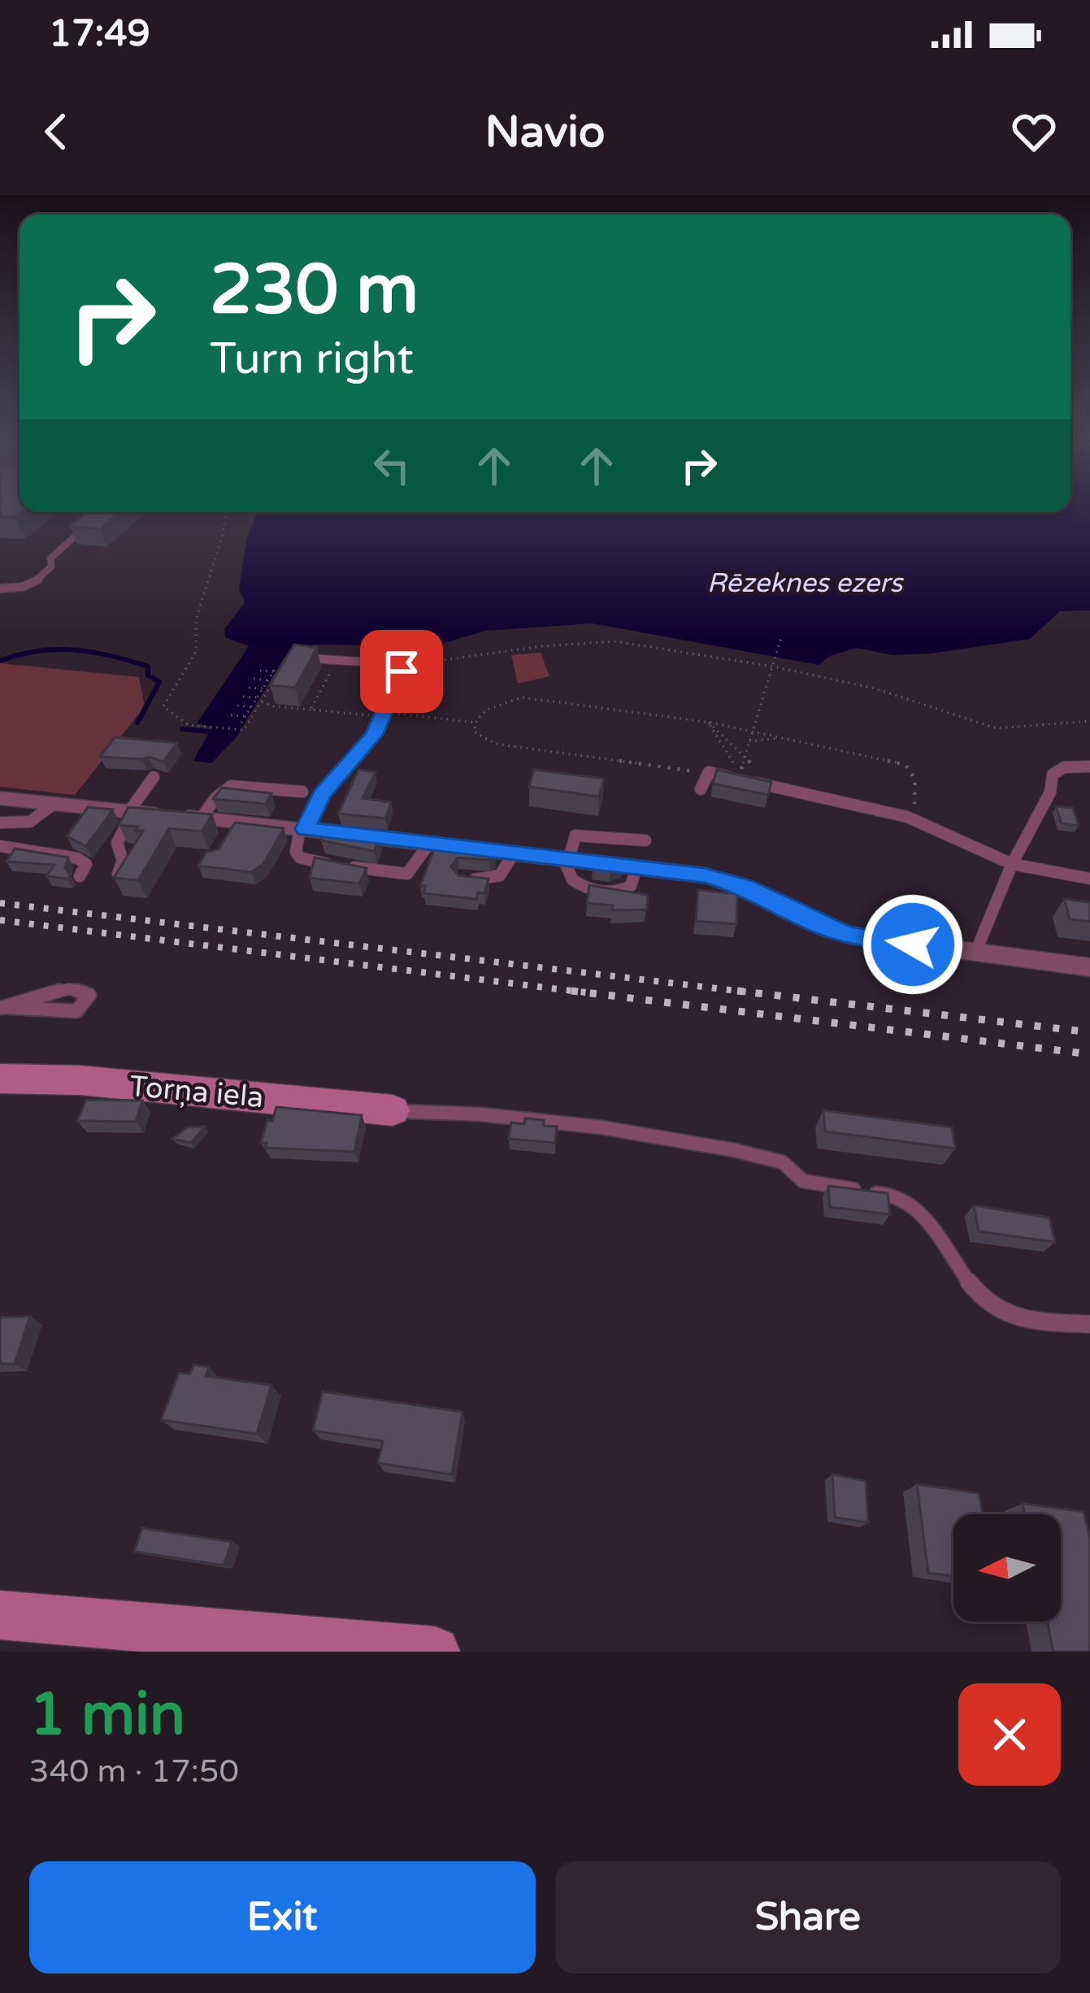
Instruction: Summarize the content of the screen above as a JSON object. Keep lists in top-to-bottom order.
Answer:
{
  "streets": {
    "street": ["Torņa iela"]
  },
  "water": ["Rēzeknes ezers"],
  "north": "left",
  "page": {
    "status": "17:49",
    "header": "Navio",
    "turn": ["230 m", "Turn right"],
    "heading": ["1 min", "340 m · 17:50"],
    "buttons": ["Exit", "Share"]
  }
}
